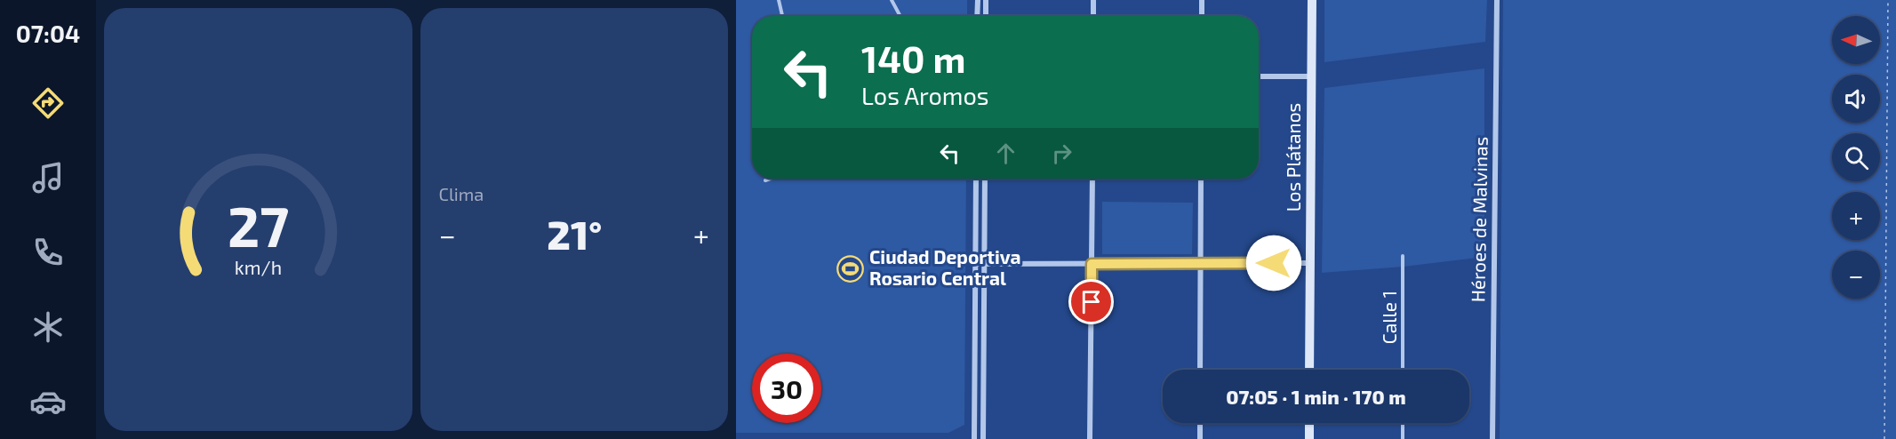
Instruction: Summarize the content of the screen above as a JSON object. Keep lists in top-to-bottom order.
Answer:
{
  "streets": {
    "street": ["Los Plátanos", "Héroes de Malvinas"],
    "lane": ["Calle 1"]
  },
  "places": {
    "sports": ["Ciudad Deportiva Rosario Central"]
  },
  "north": "left",
  "page": {
    "tabs": "07:04",
    "tile": "Clima",
    "map_buttons": ["+", "−"],
    "turn": ["140 m", "Los Aromos"],
    "heat": ["−", "21°", "+"],
    "limit": "30",
    "trip": "07:05 · 1 min · 170 m",
    "gauge": ["27", "km/h"]
  }
}
